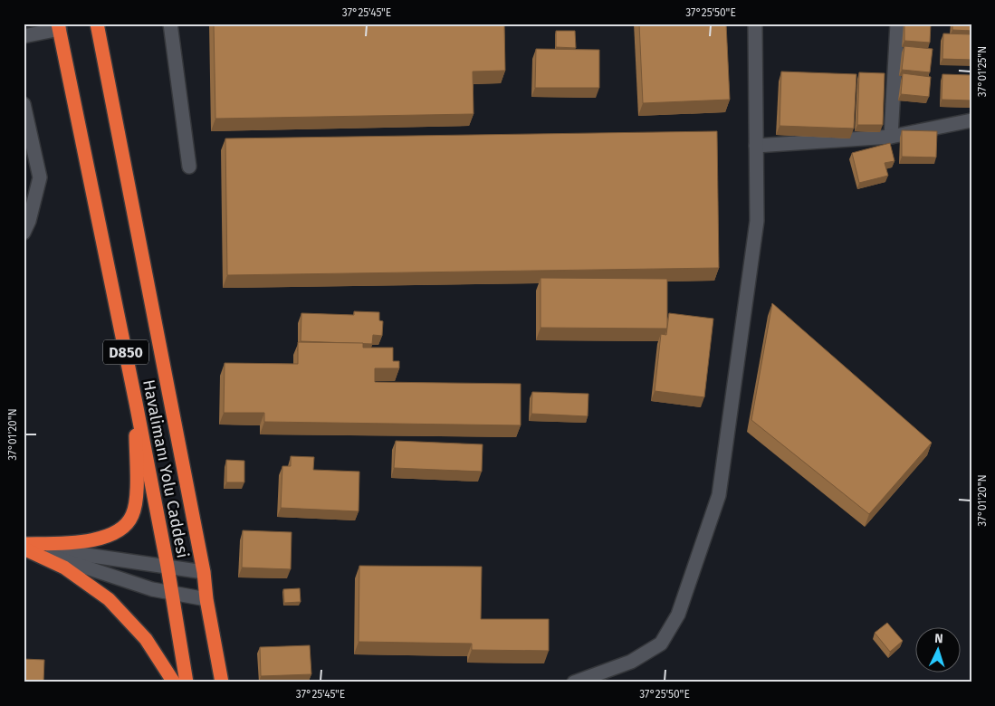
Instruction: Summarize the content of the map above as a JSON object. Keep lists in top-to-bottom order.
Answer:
{
  "streets": {
    "highway": ["D850", "Havalimanı Yolu Caddesi"]
  },
  "north": "top",
  "coordinates": [
    "37°25'45\"E",
    "37°25'50\"E",
    "37°01'25\"N",
    "37°01'20\"N"
  ]
}
